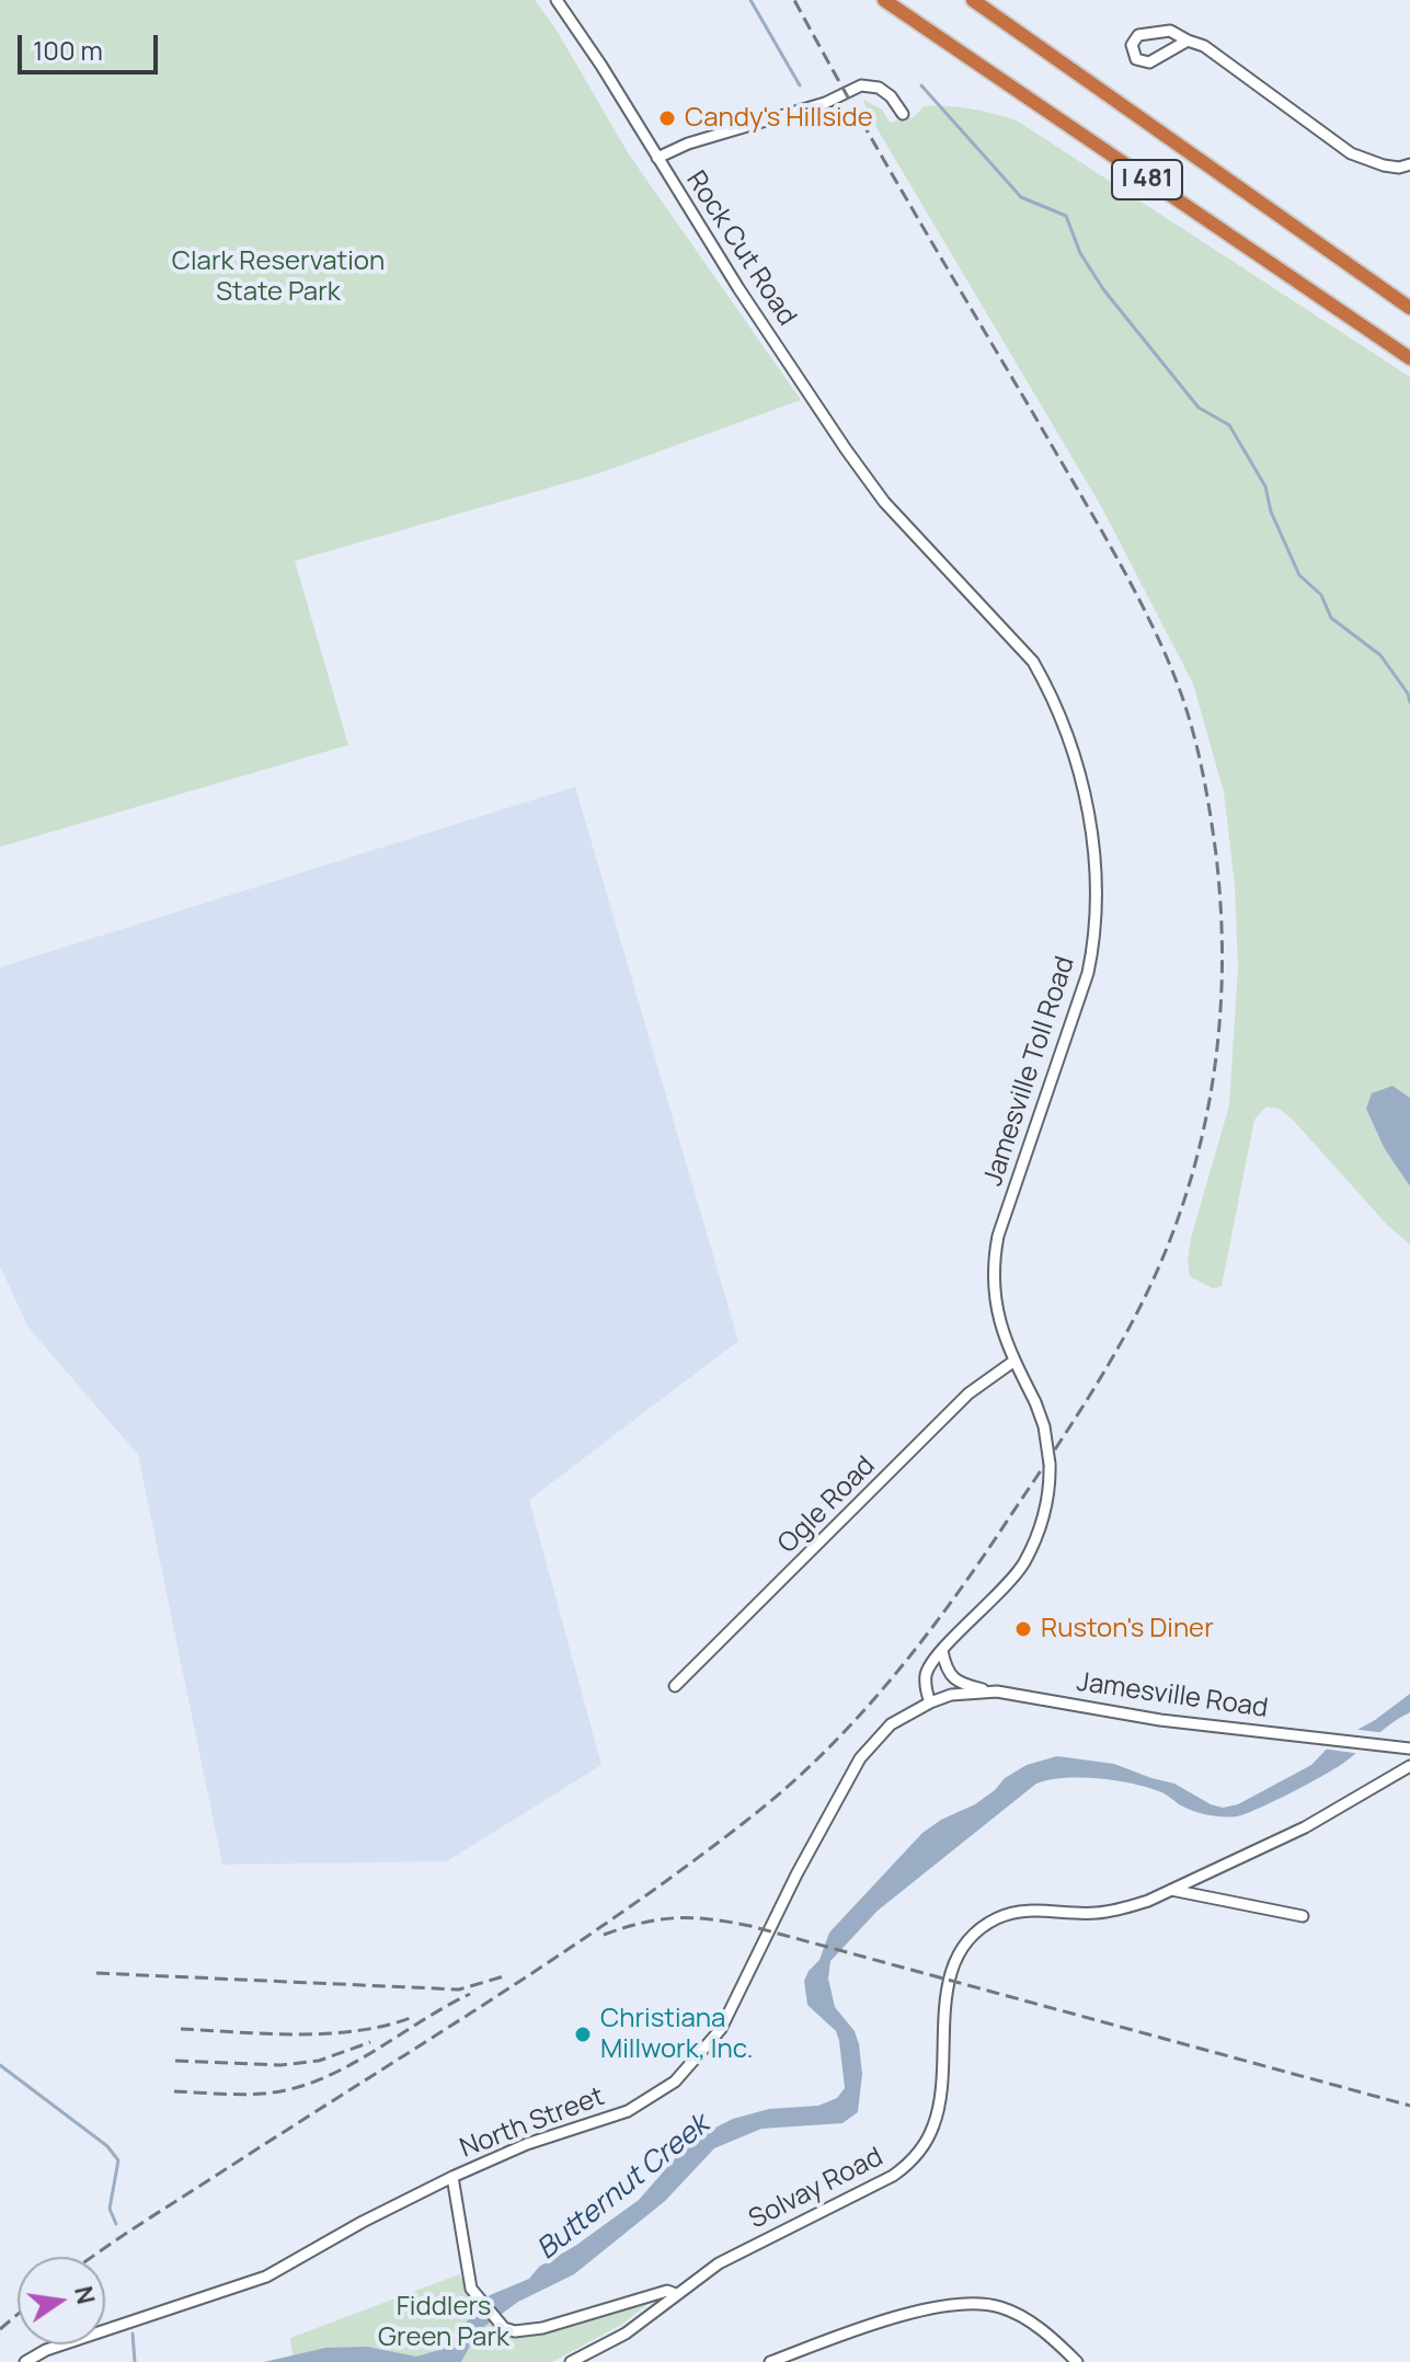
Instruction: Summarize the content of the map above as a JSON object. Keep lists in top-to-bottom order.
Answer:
{
  "streets": {
    "highway": ["I 481"],
    "street": [
      "Rock Cut Road",
      "Jamesville Toll Road",
      "Ogle Road",
      "Jamesville Road",
      "North Street",
      "Solvay Road"
    ]
  },
  "crossings": [
    ["Rock Cut Road", "Jamesville Toll Road"],
    ["Jamesville Toll Road", "Ogle Road"],
    ["Jamesville Toll Road", "Jamesville Road"],
    ["Jamesville Toll Road", "North Street"],
    ["Jamesville Road", "North Street"],
    ["North Street", "Solvay Road"]
  ],
  "water": ["Butternut Creek"],
  "parks": ["Clark Reservation State Park", "Fiddlers Green Park"],
  "places": ["Candy's Hillside", "Ruston's Diner", "Christiana Millwork, Inc."],
  "scale_bar": "100 m",
  "north": "right"
}
